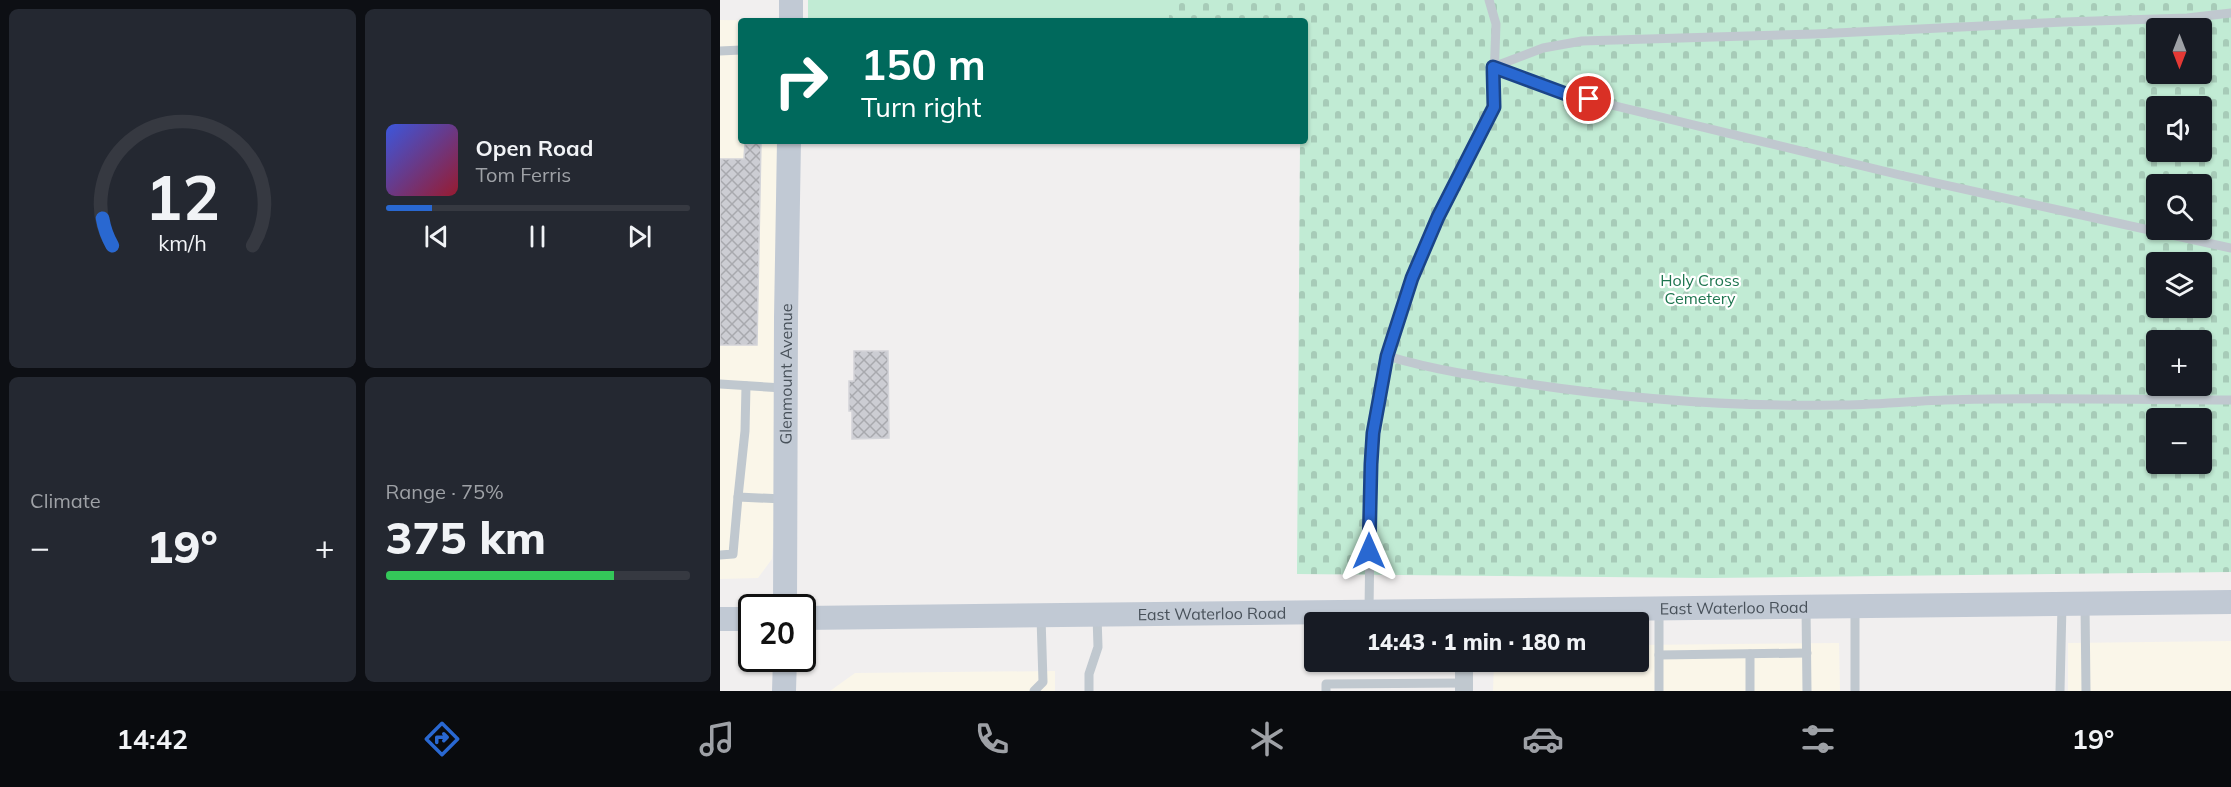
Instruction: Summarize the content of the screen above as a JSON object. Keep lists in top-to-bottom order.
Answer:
{
  "streets": {
    "main road": ["Glenmount Avenue", "East Waterloo Road"]
  },
  "parks": ["Holy Cross Cemetery"],
  "north": "bottom",
  "page": {
    "map_buttons": ["+", "−"],
    "turn": ["150 m", "Turn right"],
    "song": ["Open Road", "Tom Ferris"],
    "tile": [
      "Climate",
      ["Range · 75%", "375 km"]
    ],
    "heat": ["−", "19°", "+"],
    "limit": "20",
    "trip": "14:43 · 1 min · 180 m",
    "tabs": ["14:42", "19°"],
    "gauge": ["12", "km/h"]
  }
}
